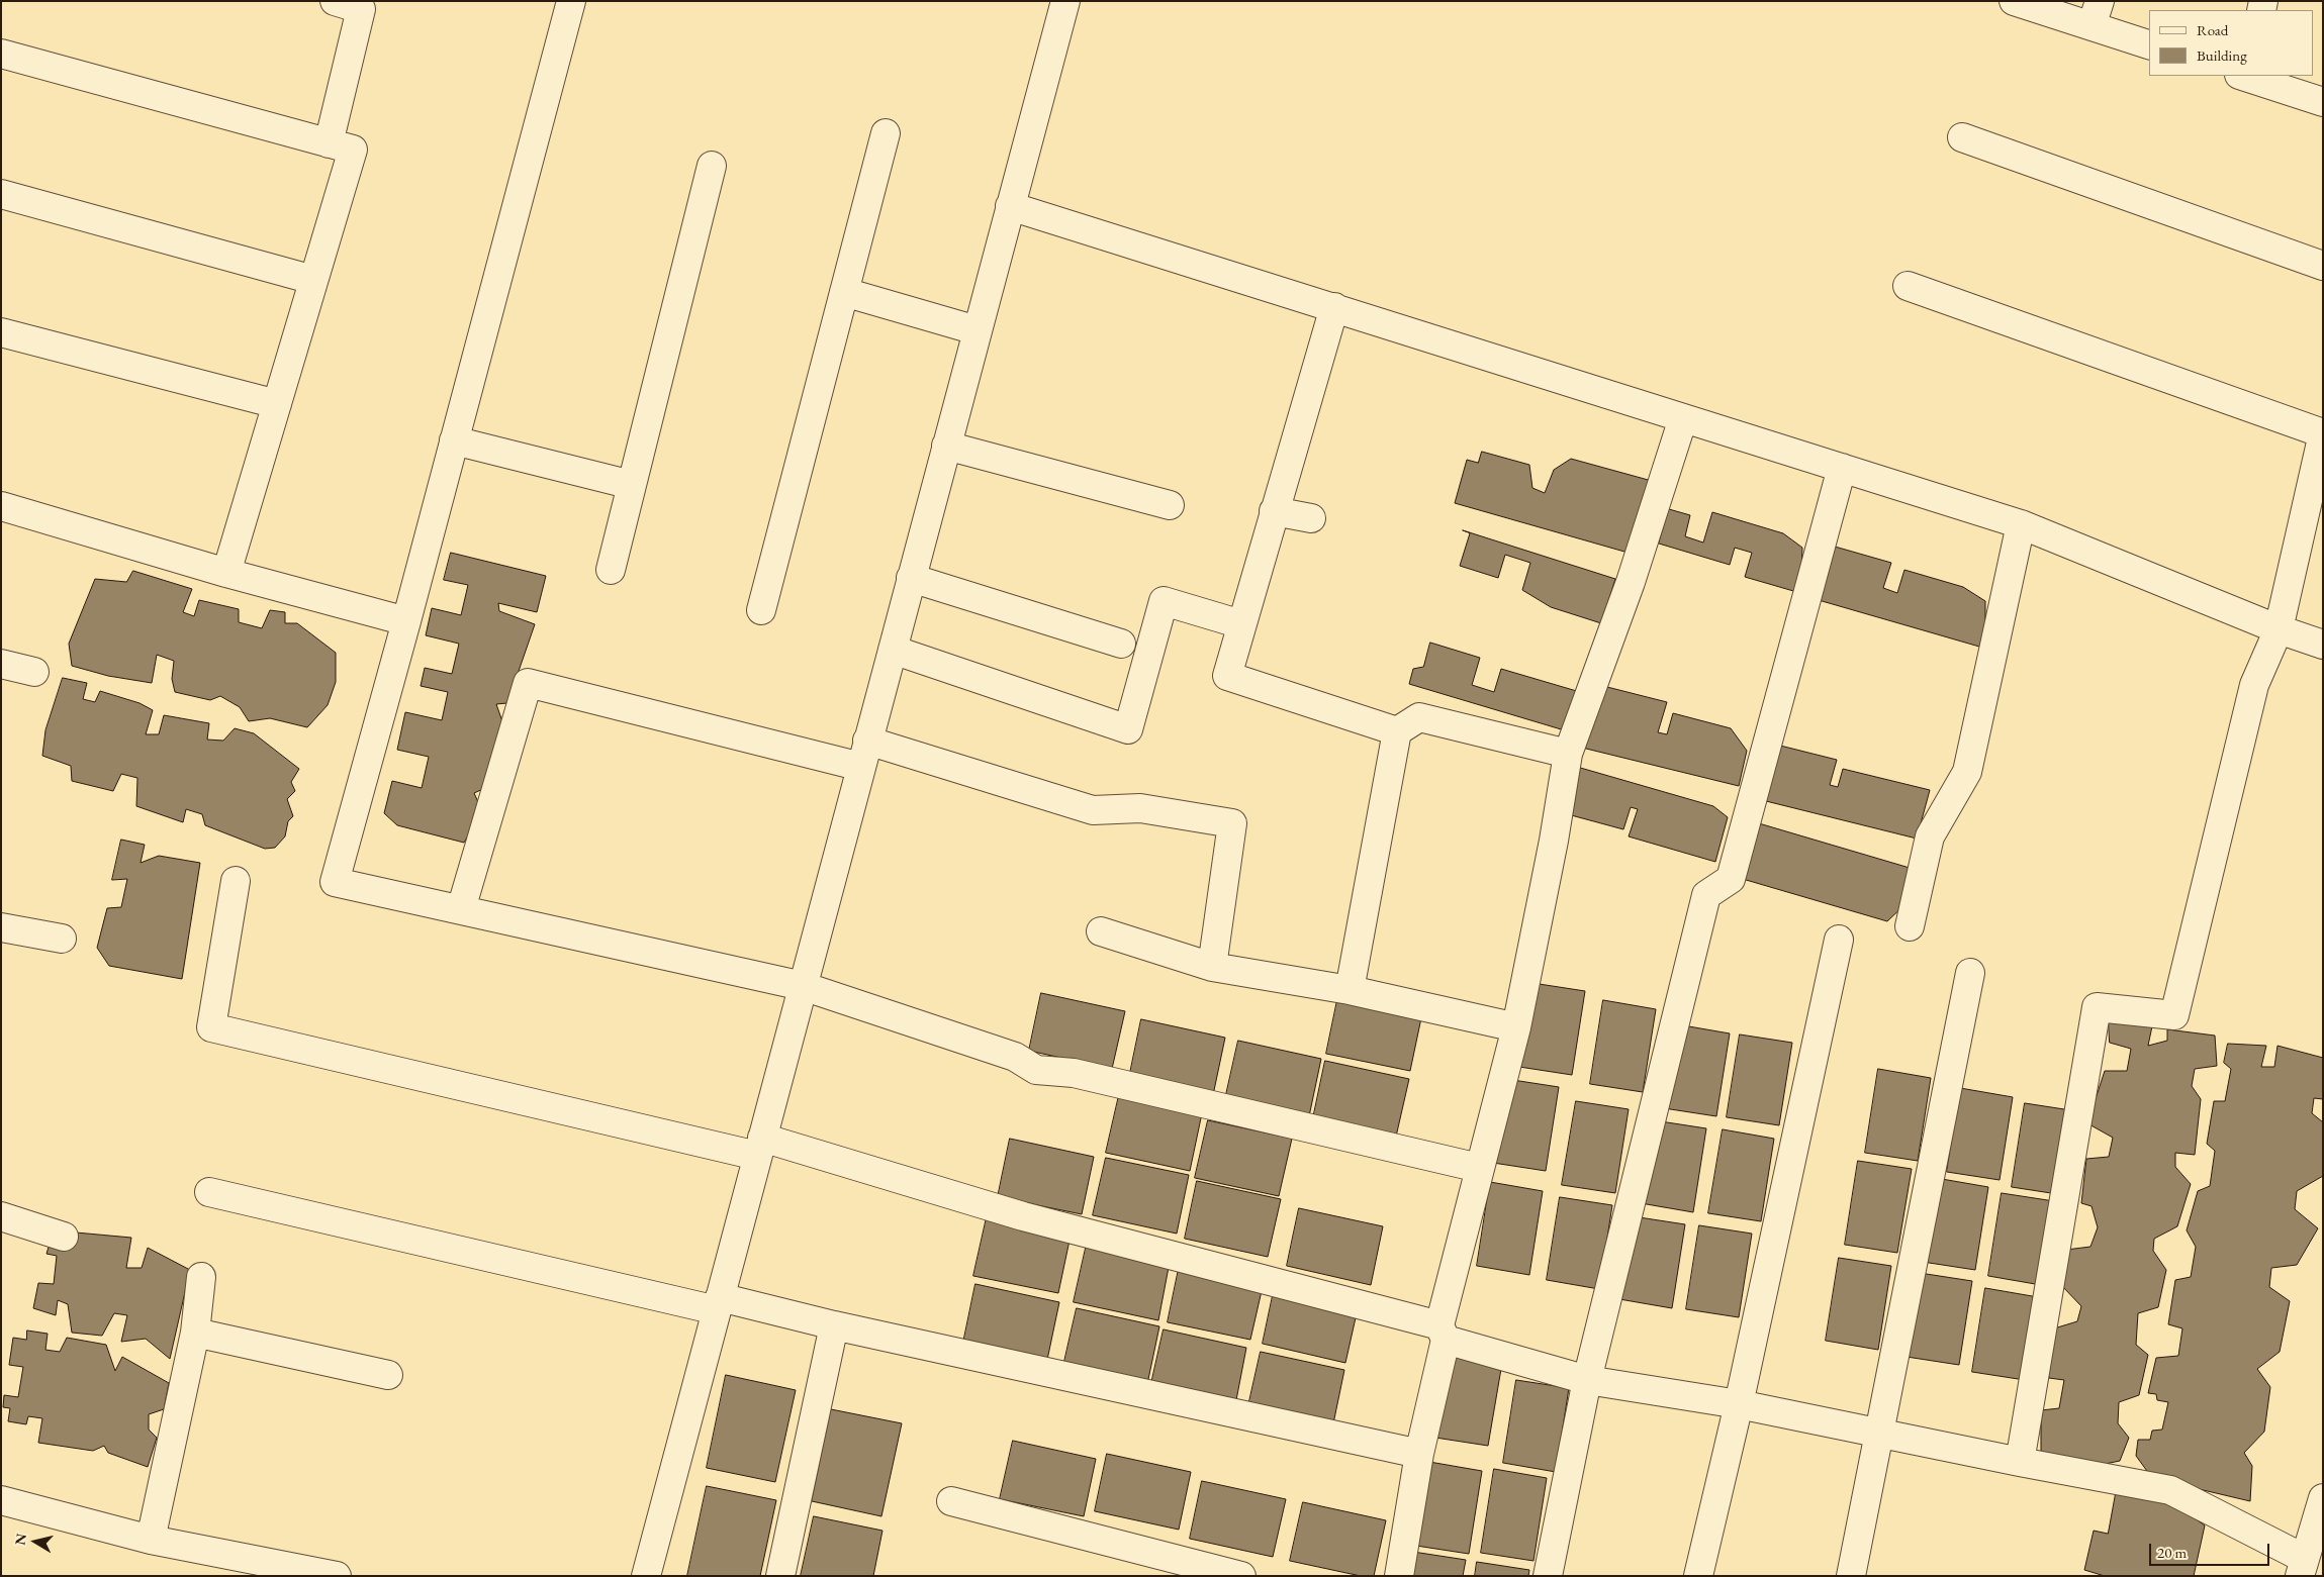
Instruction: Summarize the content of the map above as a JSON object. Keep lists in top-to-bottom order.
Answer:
{
  "legend": ["Road", "Building"],
  "scale_bar": "20 m",
  "north": "left"
}
